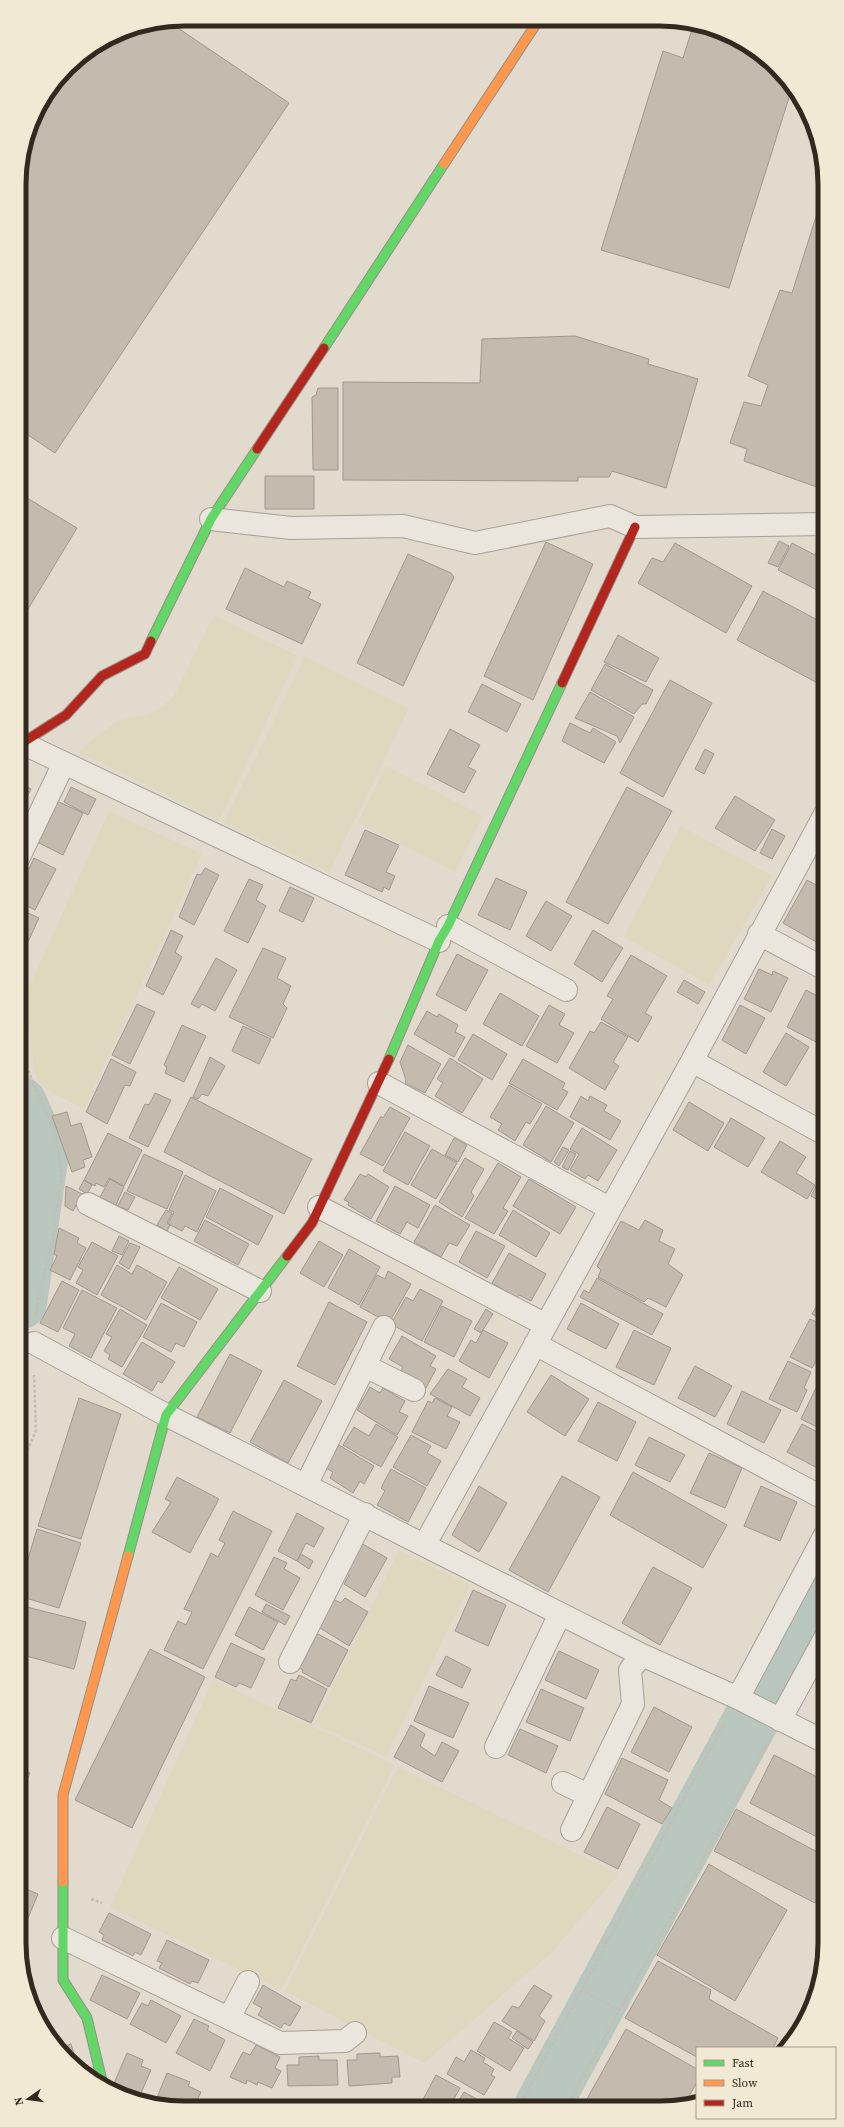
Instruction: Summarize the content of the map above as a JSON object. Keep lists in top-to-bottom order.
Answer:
{
  "legend": ["Fast", "Slow", "Jam"],
  "north": "left"
}
